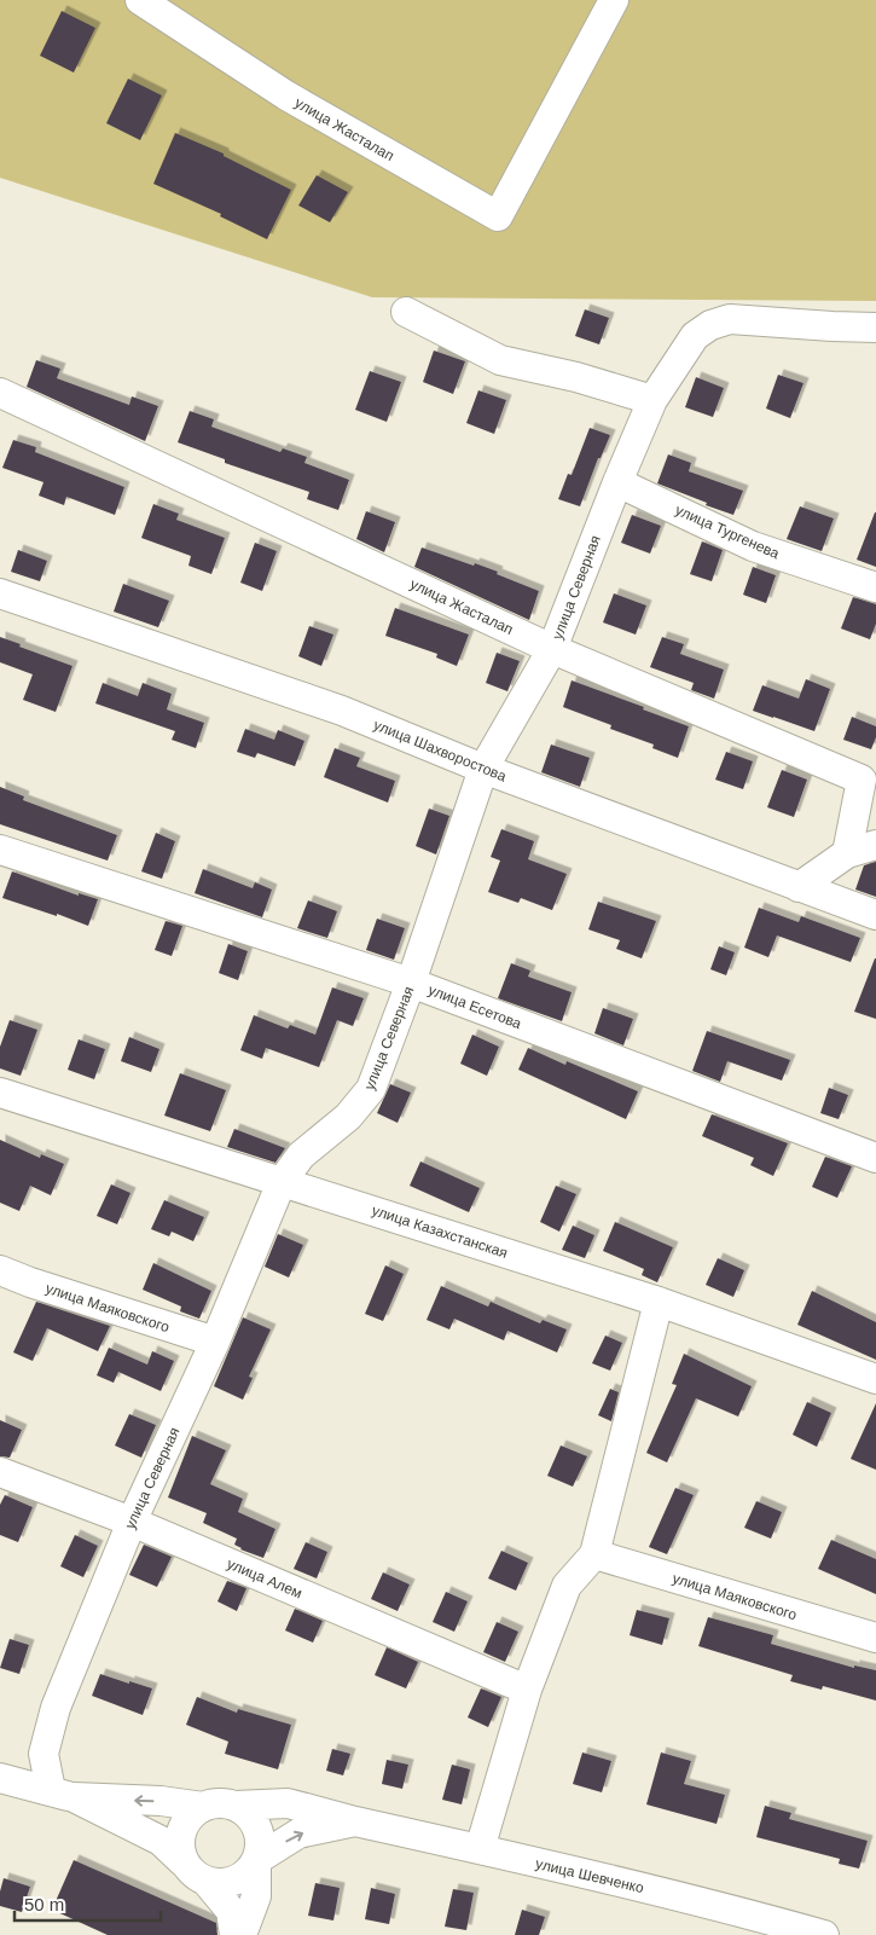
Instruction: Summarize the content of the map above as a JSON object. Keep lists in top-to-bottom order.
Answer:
{
  "streets": {
    "street": [
      "улица Жасталап",
      "улица Тургенева",
      "улица Северная",
      "улица Шахворостова",
      "улица Есетова",
      "улица Казахстанская",
      "улица Маяковского",
      "улица Алем",
      "улица Шевченко"
    ]
  },
  "crossings": [
    ["улица Жасталап", "улица Северная"],
    ["улица Тургенева", "улица Северная"],
    ["улица Северная", "улица Шахворостова"],
    ["улица Северная", "улица Есетова"],
    ["улица Северная", "улица Казахстанская"],
    ["улица Северная", "улица Маяковского"],
    ["улица Северная", "улица Алем"]
  ],
  "scale_bar": "50 m"
}
